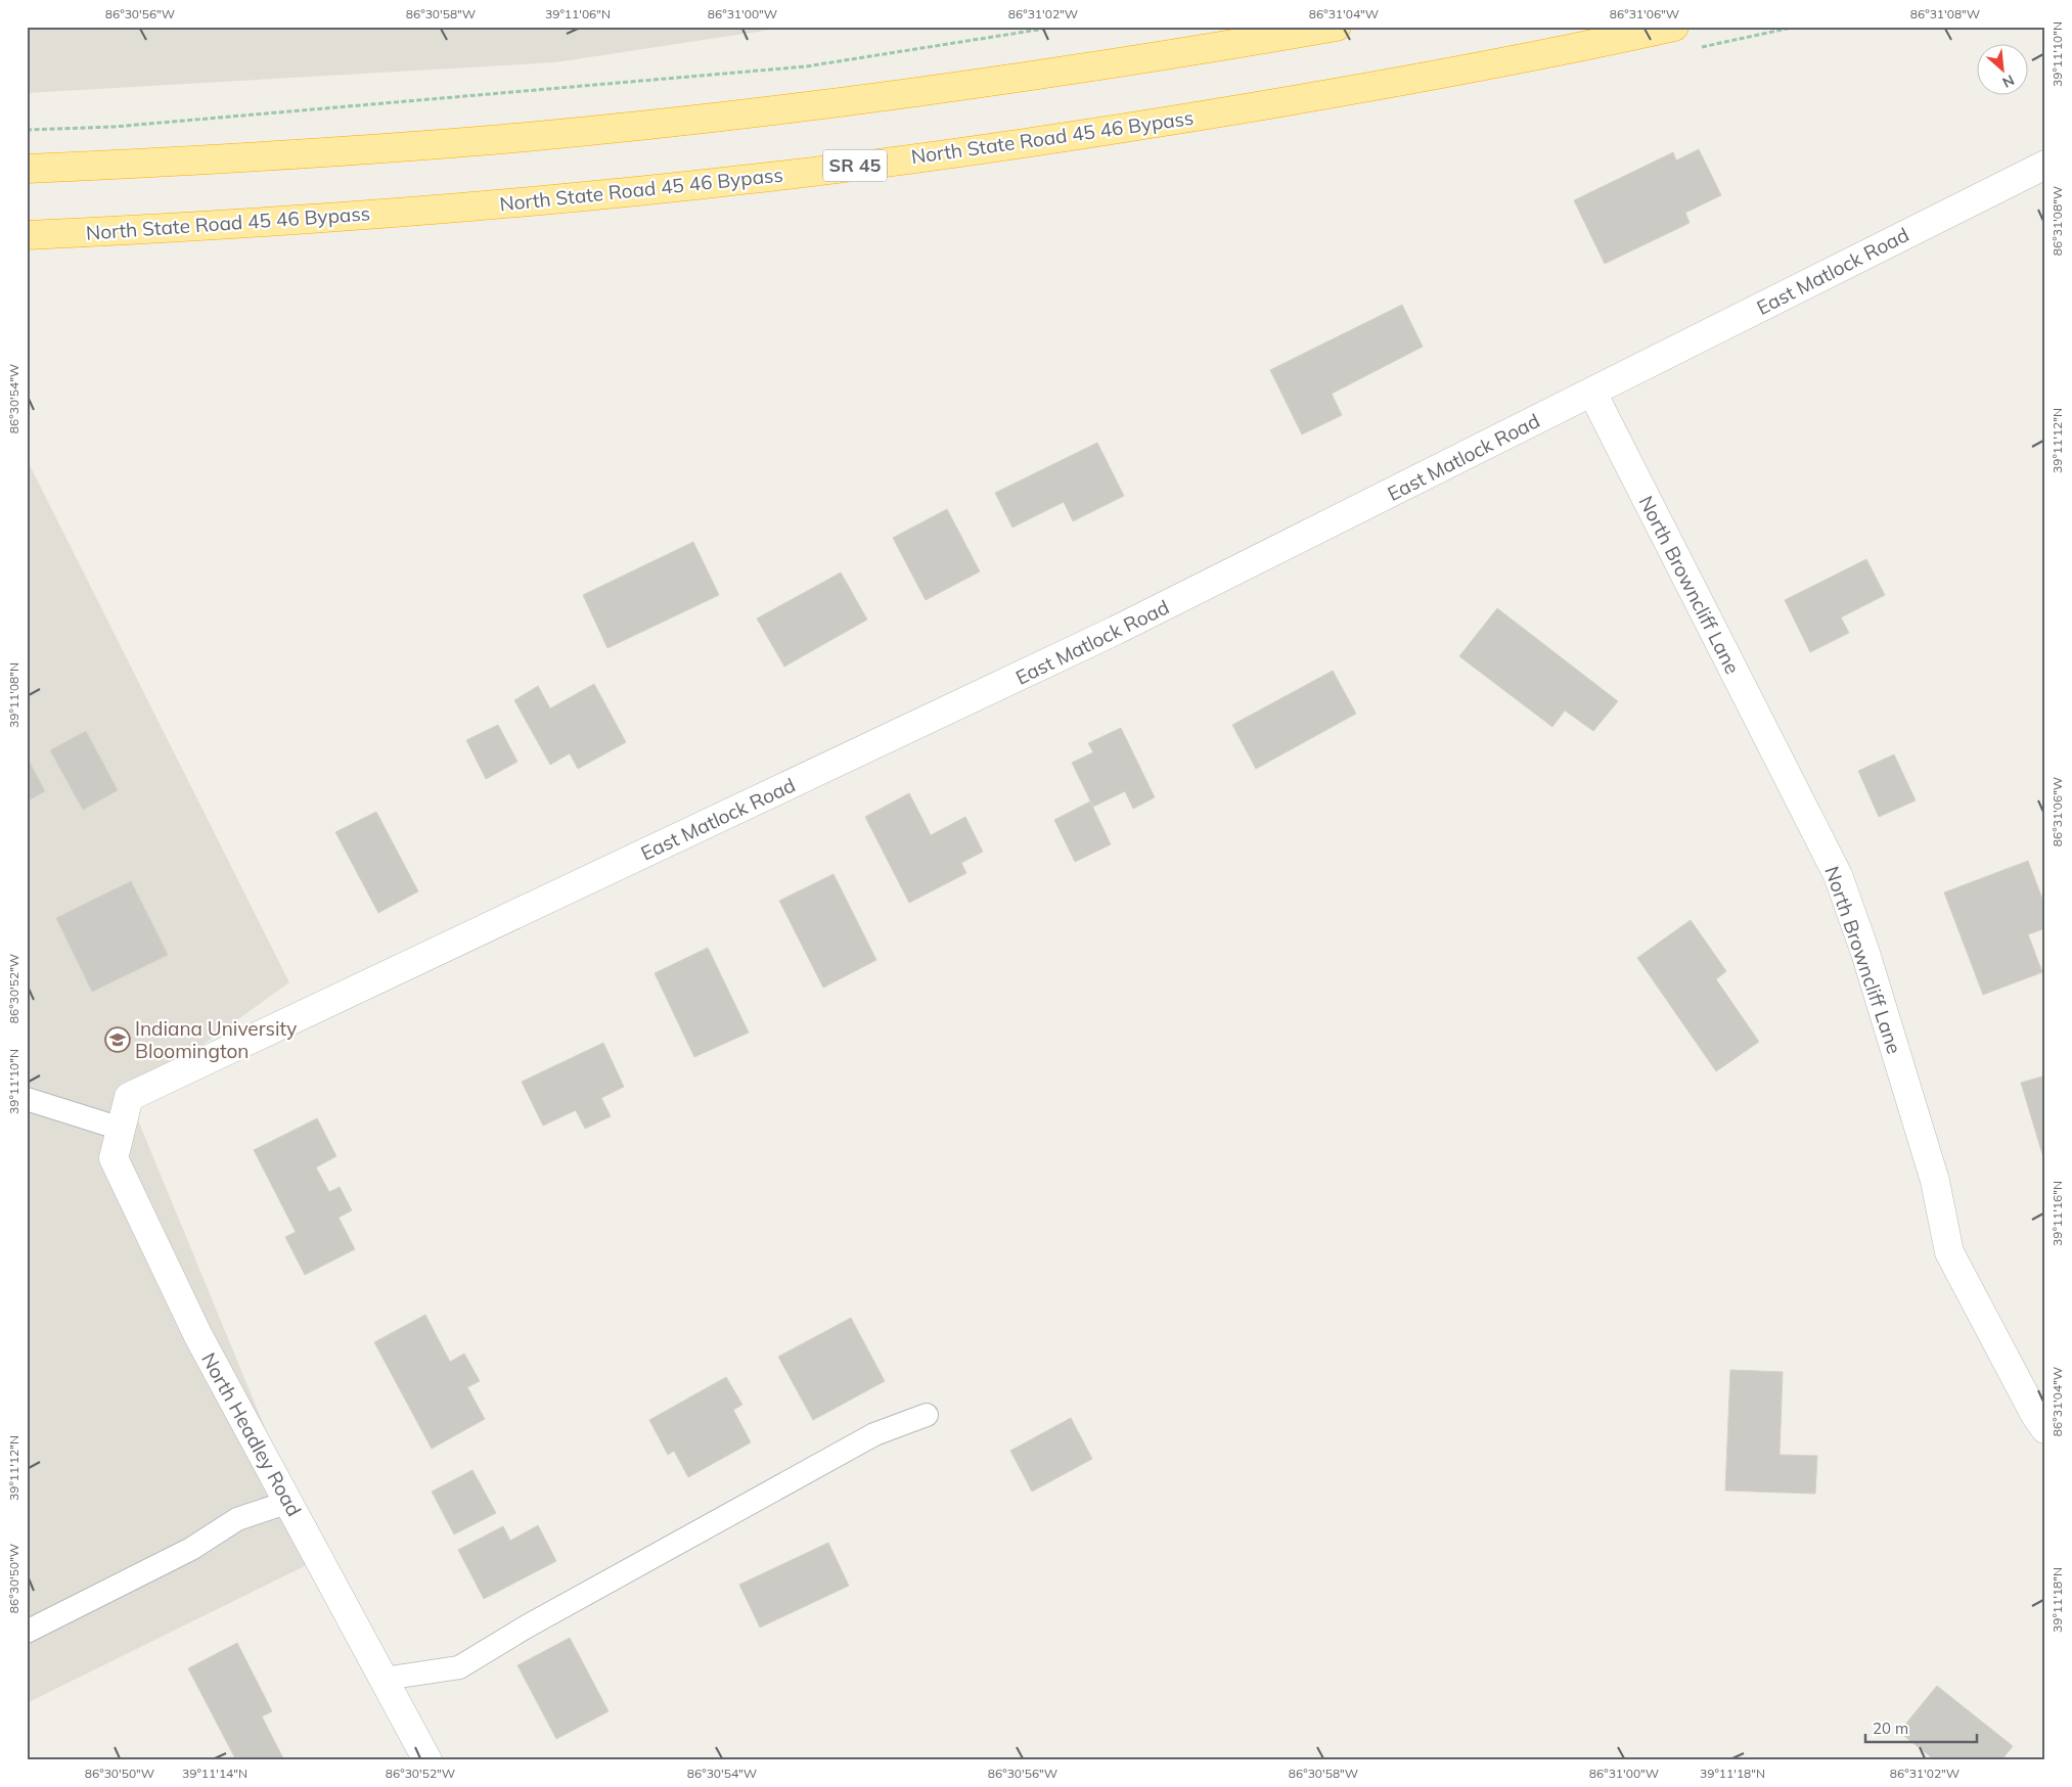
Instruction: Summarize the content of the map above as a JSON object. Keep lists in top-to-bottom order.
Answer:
{
  "streets": {
    "highway": ["North State Road 45 46 Bypass", "SR 45"],
    "street": ["East Matlock Road", "North Browncliff Lane", "North Headley Road"]
  },
  "crossings": [
    ["East Matlock Road", "North Browncliff Lane"],
    ["East Matlock Road", "North Headley Road"]
  ],
  "places": {
    "school or university": ["Indiana University Bloomington"]
  },
  "scale_bar": "20 m",
  "north": "bottom right",
  "coordinates": [
    "86°30'56\"W",
    "86°30'58\"W",
    "39°11'06\"N",
    "86°31'00\"W",
    "86°31'02\"W",
    "86°31'04\"W",
    "86°31'06\"W",
    "86°31'08\"W",
    "39°11'10\"N",
    "86°30'54\"W",
    "39°11'12\"N",
    "39°11'08\"N",
    "86°30'52\"W",
    "39°11'16\"N",
    "86°30'50\"W",
    "39°11'18\"N",
    "39°11'14\"N"
  ]
}
